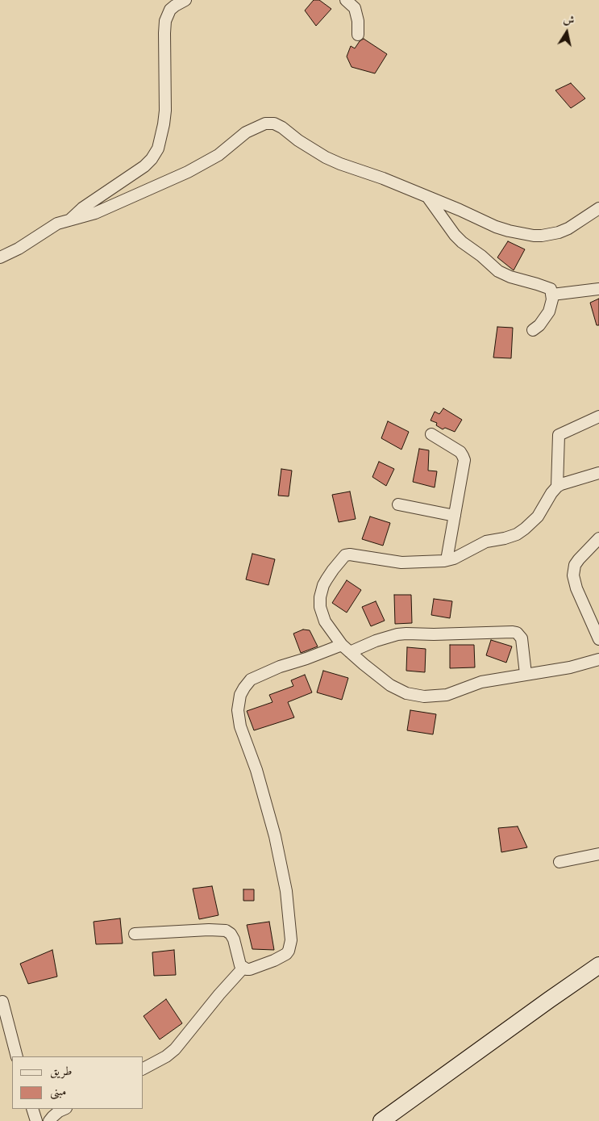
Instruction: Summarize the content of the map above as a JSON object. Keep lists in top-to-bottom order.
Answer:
{
  "legend": ["طريق", "مبنى"],
  "north": "top"
}
